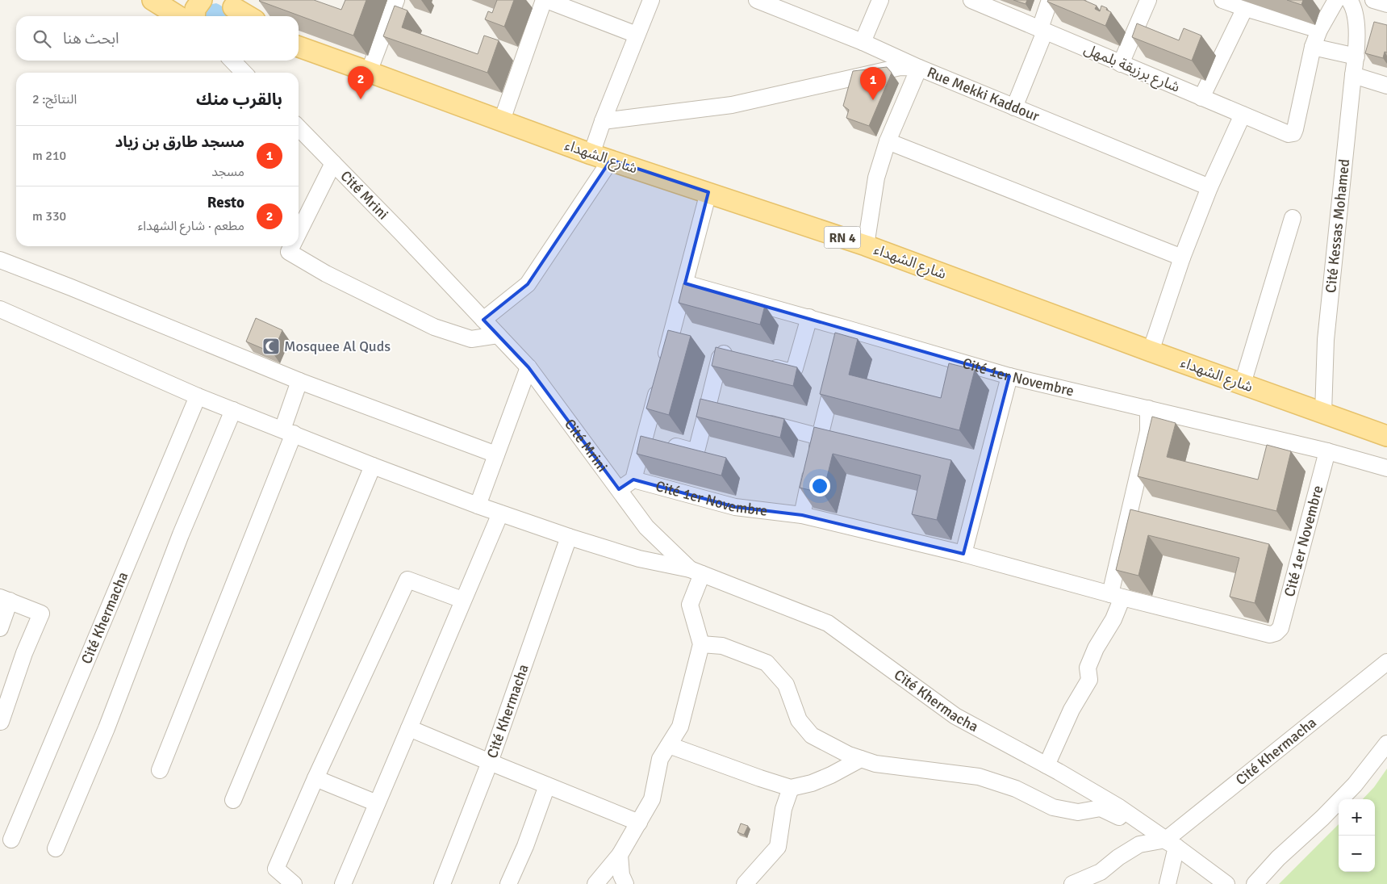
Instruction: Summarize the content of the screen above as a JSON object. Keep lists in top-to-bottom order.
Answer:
{
  "streets": {
    "main road": ["شارع الشهداء", "RN 4"],
    "street": [
      "شارع برزيقة بلمهل",
      "Rue Mekki Kaddour",
      "Cité Mrini",
      "Cité Kessas Mohamed",
      "Cité 1er Novembre",
      "Cité Khermacha"
    ]
  },
  "crossings": [
    ["شارع الشهداء", "Cité Kessas Mohamed"],
    ["Cité Mrini", "Cité Khermacha"]
  ],
  "places": {
    "mosque": ["Mosquee Al Quds"]
  },
  "page": {
    "search": "ابحث هنا",
    "pins": ["2", "1"],
    "heading": ["بالقرب منك", "النتائج: 2"],
    "list": [
      {
        "mark": "1",
        "name": "مسجد طارق بن زياد",
        "note": "مسجد",
        "value": "210 m"
      },
      {
        "mark": "2",
        "name": "Resto",
        "note": "مطعم · شارع الشهداء",
        "value": "330 m"
      }
    ],
    "map_buttons": ["+", "−"]
  }
}
